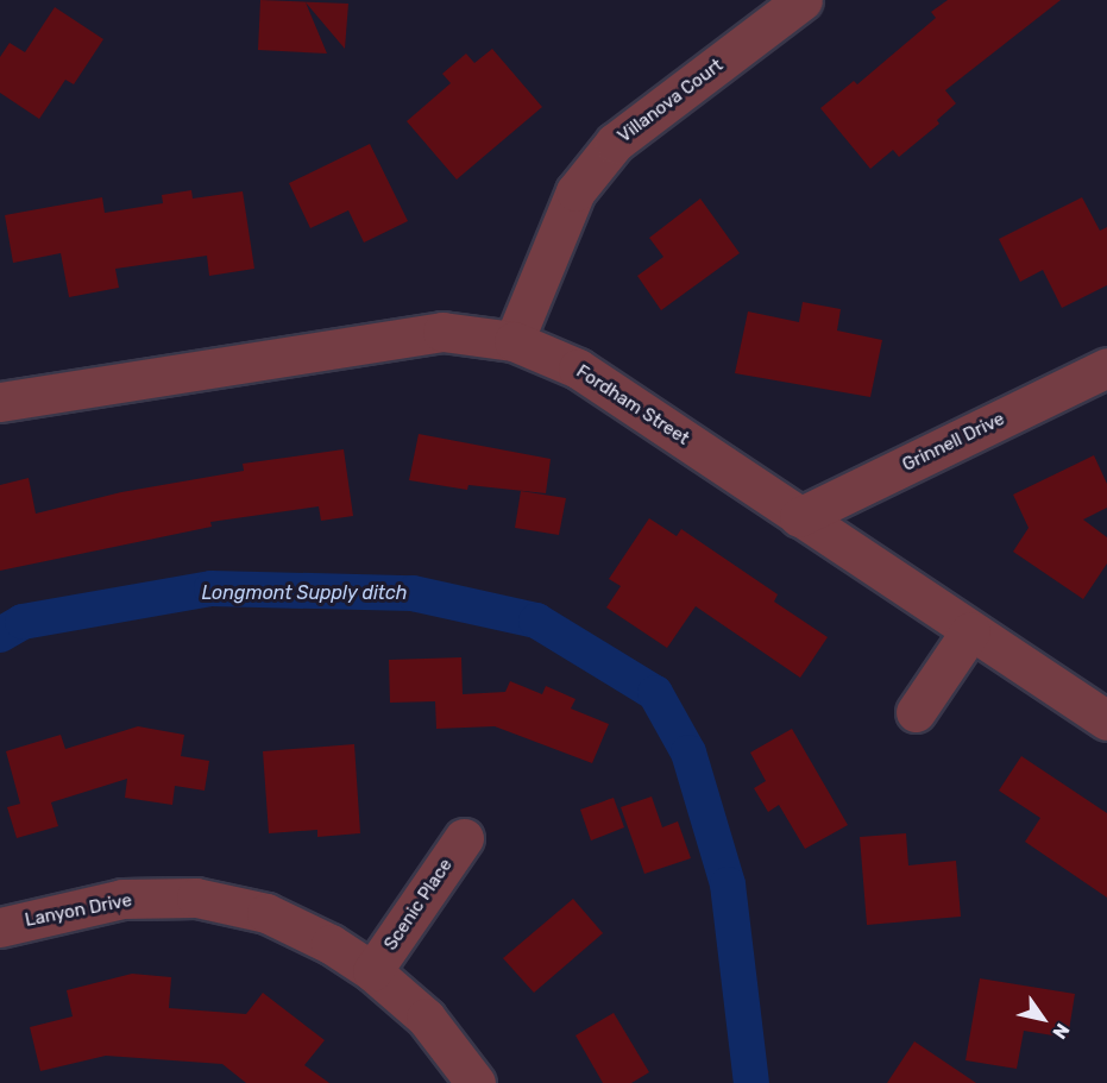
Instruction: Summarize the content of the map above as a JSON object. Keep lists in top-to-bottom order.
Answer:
{
  "streets": {
    "street": [
      "Villanova Court",
      "Fordham Street",
      "Grinnell Drive",
      "Scenic Place",
      "Lanyon Drive"
    ]
  },
  "crossings": [
    ["Villanova Court", "Fordham Street"],
    ["Fordham Street", "Grinnell Drive"],
    ["Scenic Place", "Lanyon Drive"]
  ],
  "water": ["Longmont Supply ditch"],
  "north": "bottom right"
}
